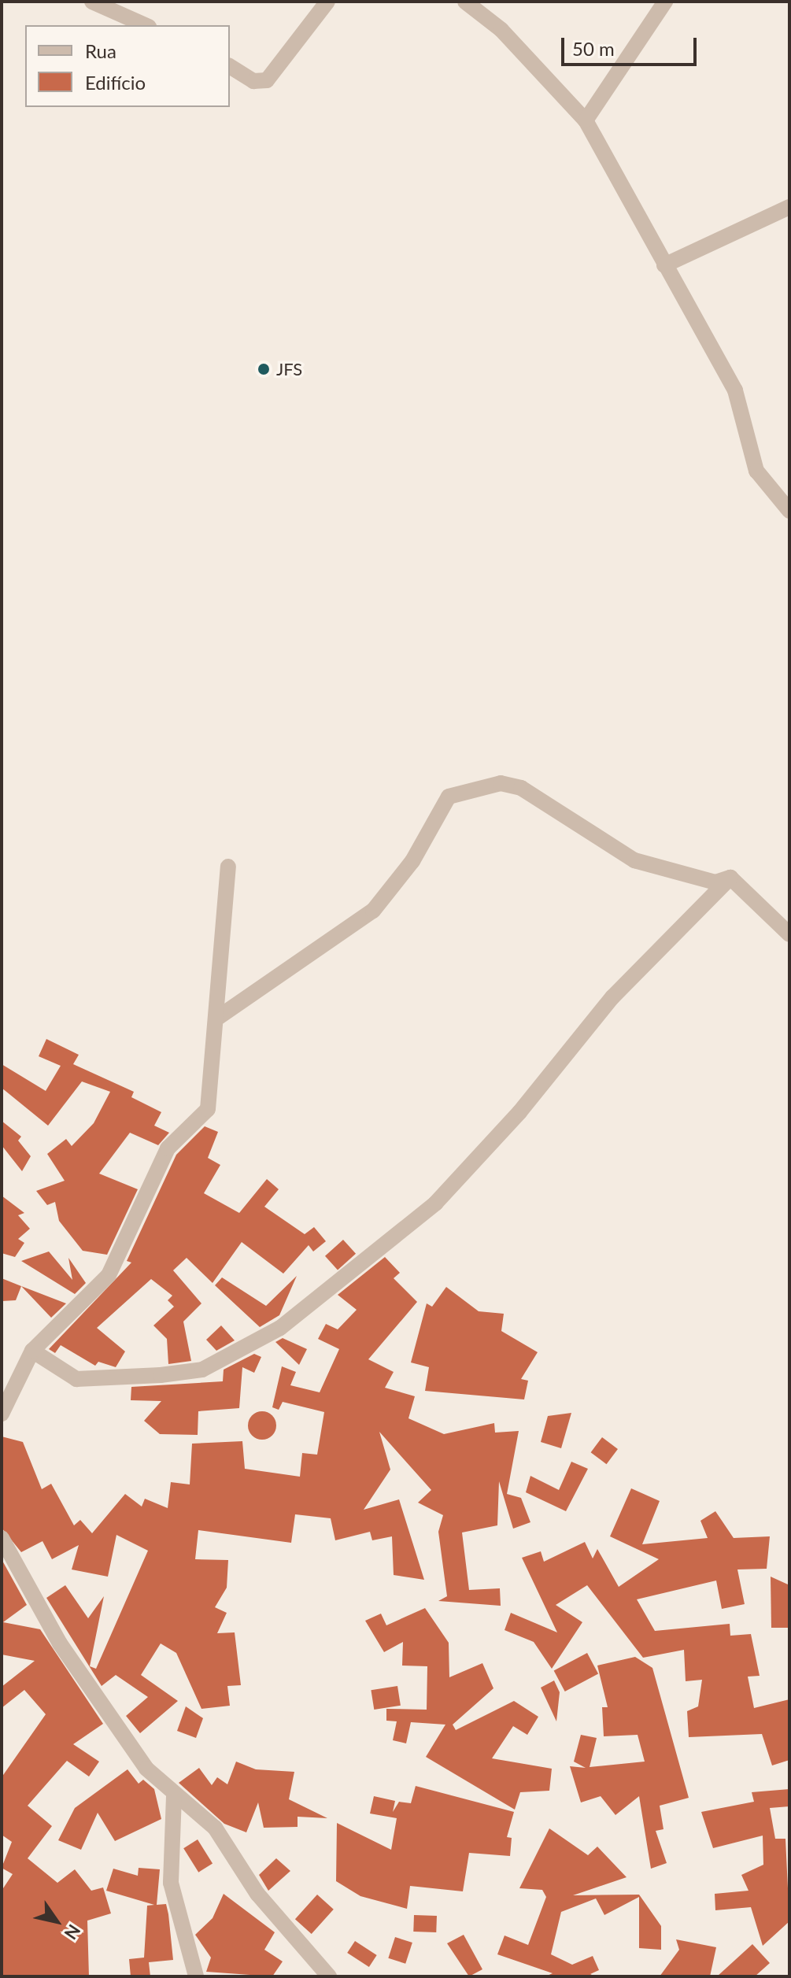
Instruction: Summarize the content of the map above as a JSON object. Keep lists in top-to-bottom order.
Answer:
{
  "places": ["JFS"],
  "legend": ["Rua", "Edifício"],
  "scale_bar": "50 m",
  "north": "bottom right"
}
